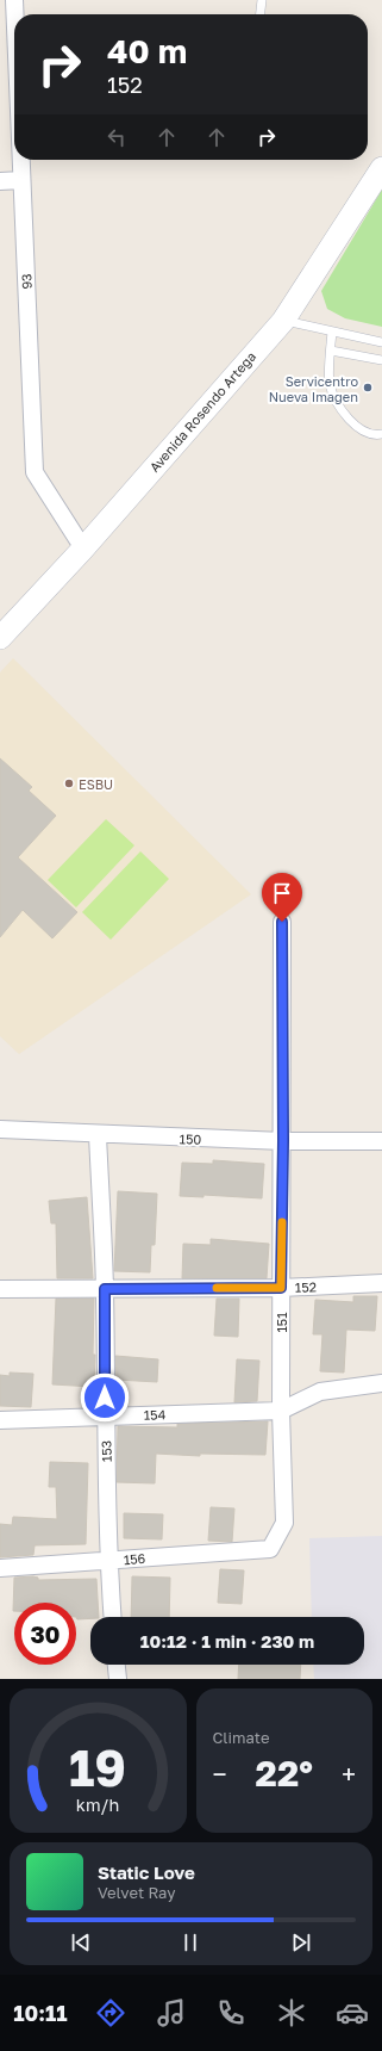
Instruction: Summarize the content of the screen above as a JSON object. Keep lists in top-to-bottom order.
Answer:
{
  "streets": {
    "main road": ["Avenida Rosendo Artega"],
    "street": [
      "93",
      "150",
      "152",
      "151",
      "154",
      "153",
      "156"
    ]
  },
  "crossings": [
    ["93", "Avenida Rosendo Artega"],
    ["150", "151"],
    ["150", "153"],
    ["152", "151"],
    ["152", "153"],
    ["151", "154"],
    ["151", "156"],
    ["154", "153"],
    ["153", "156"]
  ],
  "places": ["Servicentro Nueva Imagen", "ESBU"],
  "page": {
    "turn": ["40 m", "152"],
    "limit": "30",
    "trip": "10:12 · 1 min · 230 m",
    "tile": "Climate",
    "heat": ["−", "22°", "+"],
    "song": ["Static Love", "Velvet Ray"],
    "tabs": "10:11",
    "gauge": ["19", "km/h"]
  }
}
